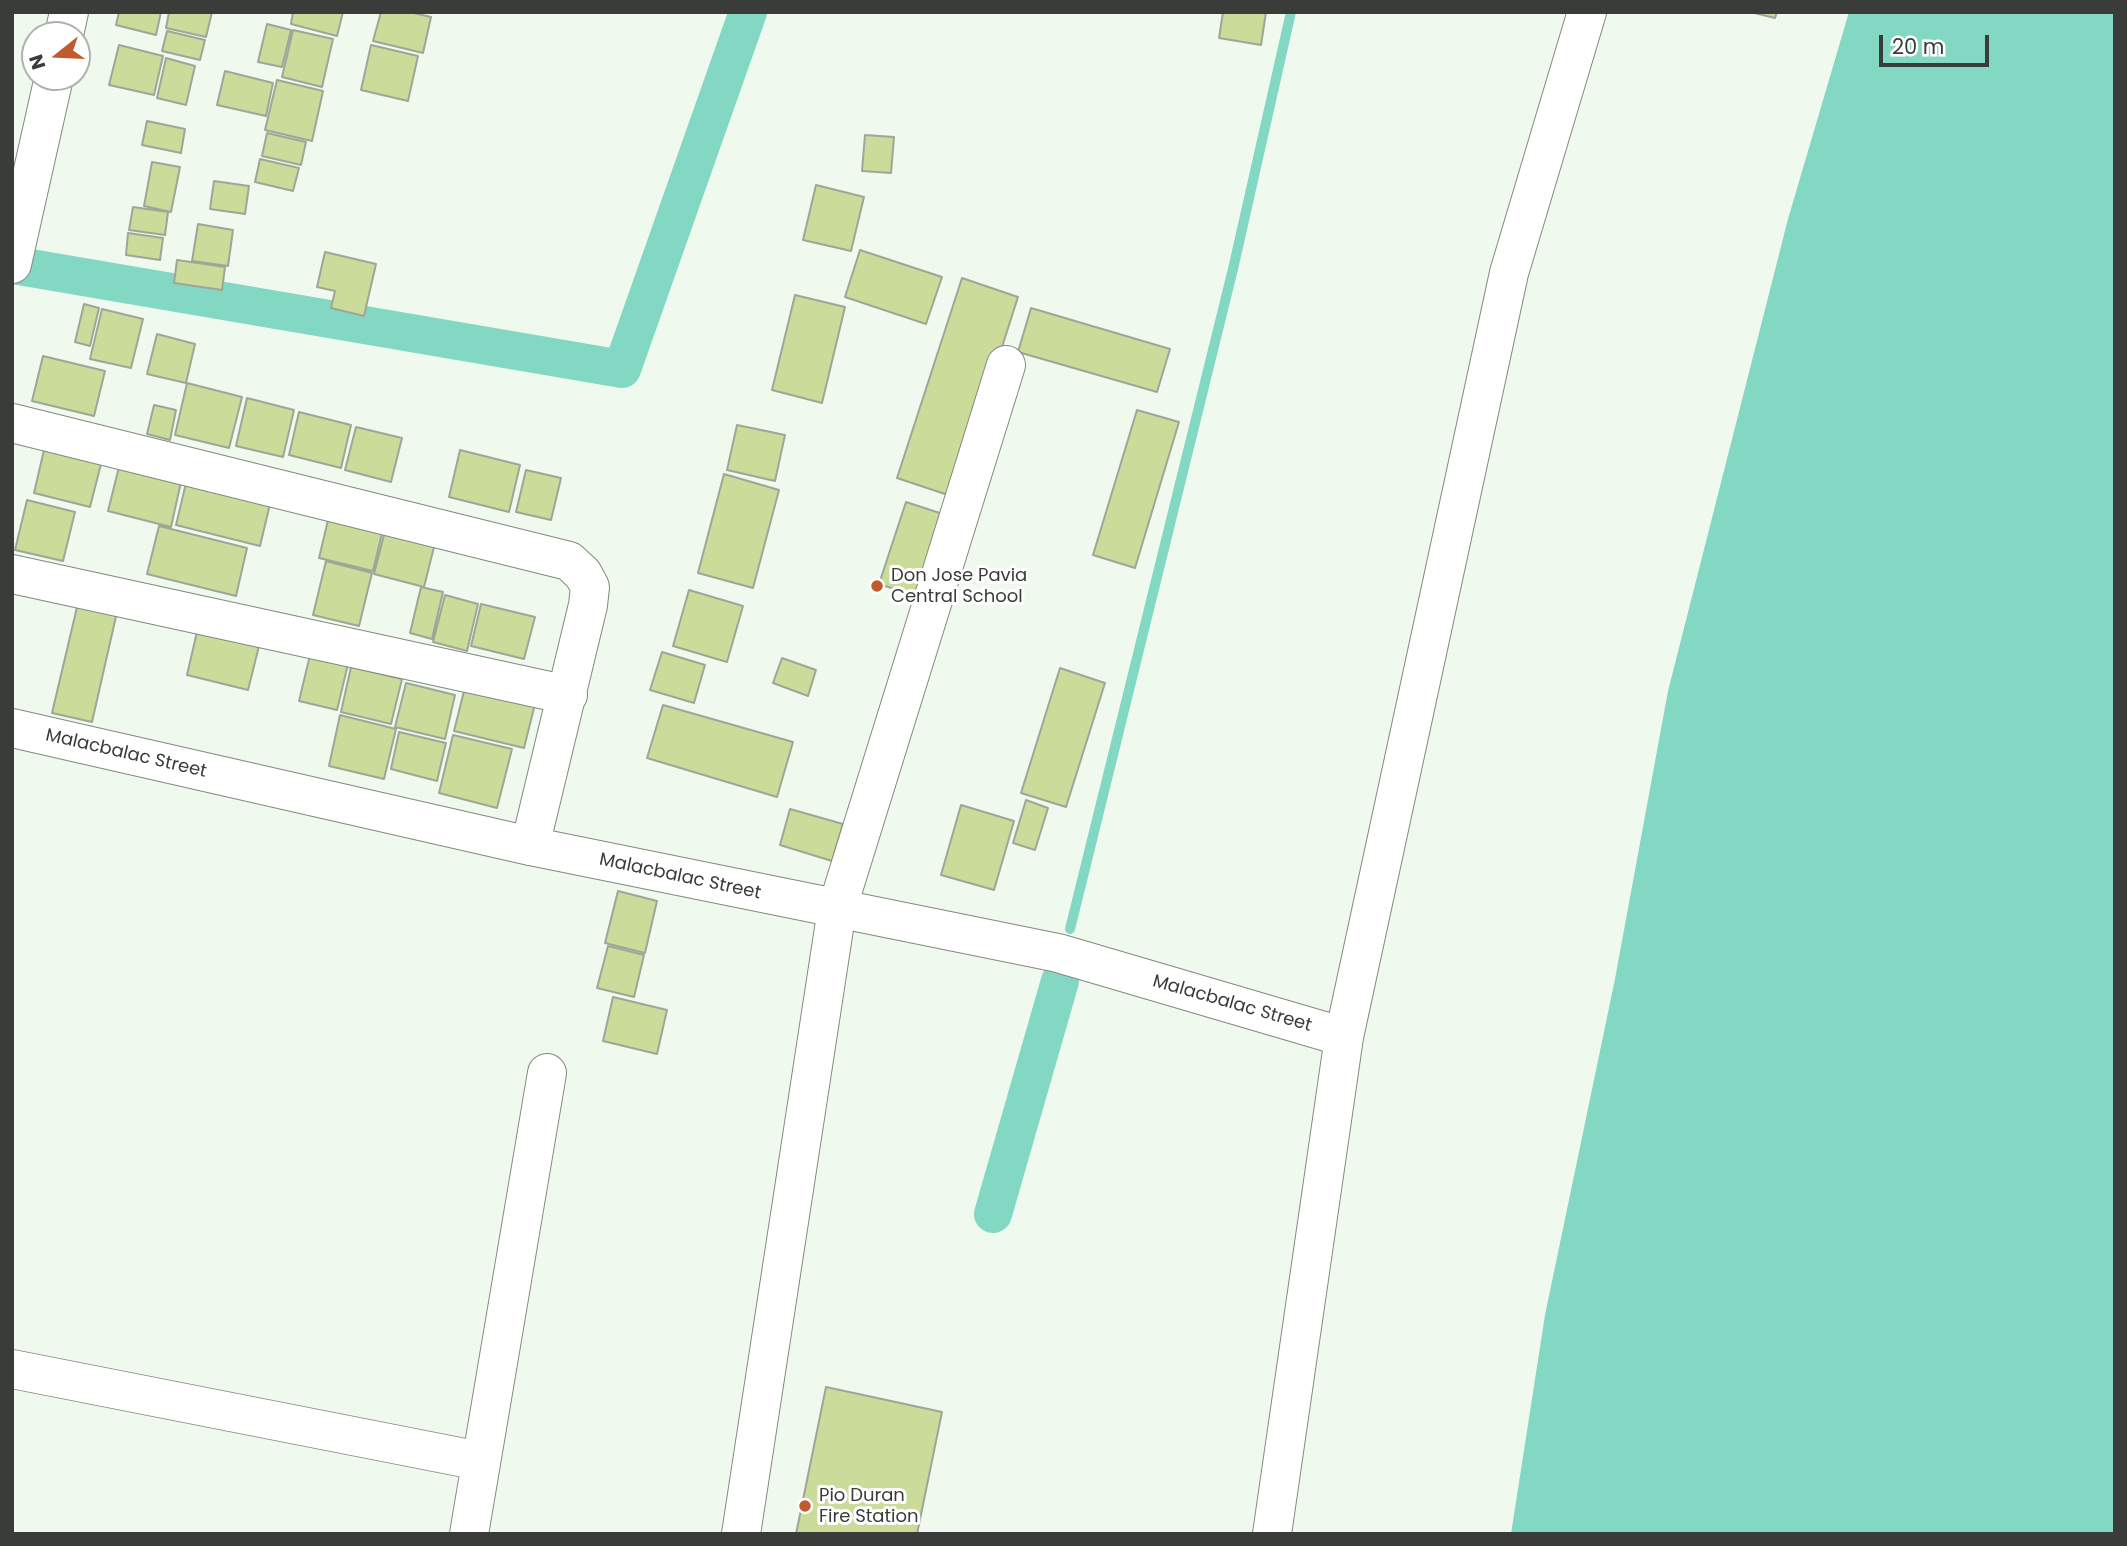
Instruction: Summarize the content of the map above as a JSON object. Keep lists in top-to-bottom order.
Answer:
{
  "streets": {
    "street": ["Malacbalac Street"]
  },
  "places": ["Don Jose Pavia Central School", "Pio Duran Fire Station"],
  "scale_bar": "20 m",
  "north": "left"
}
